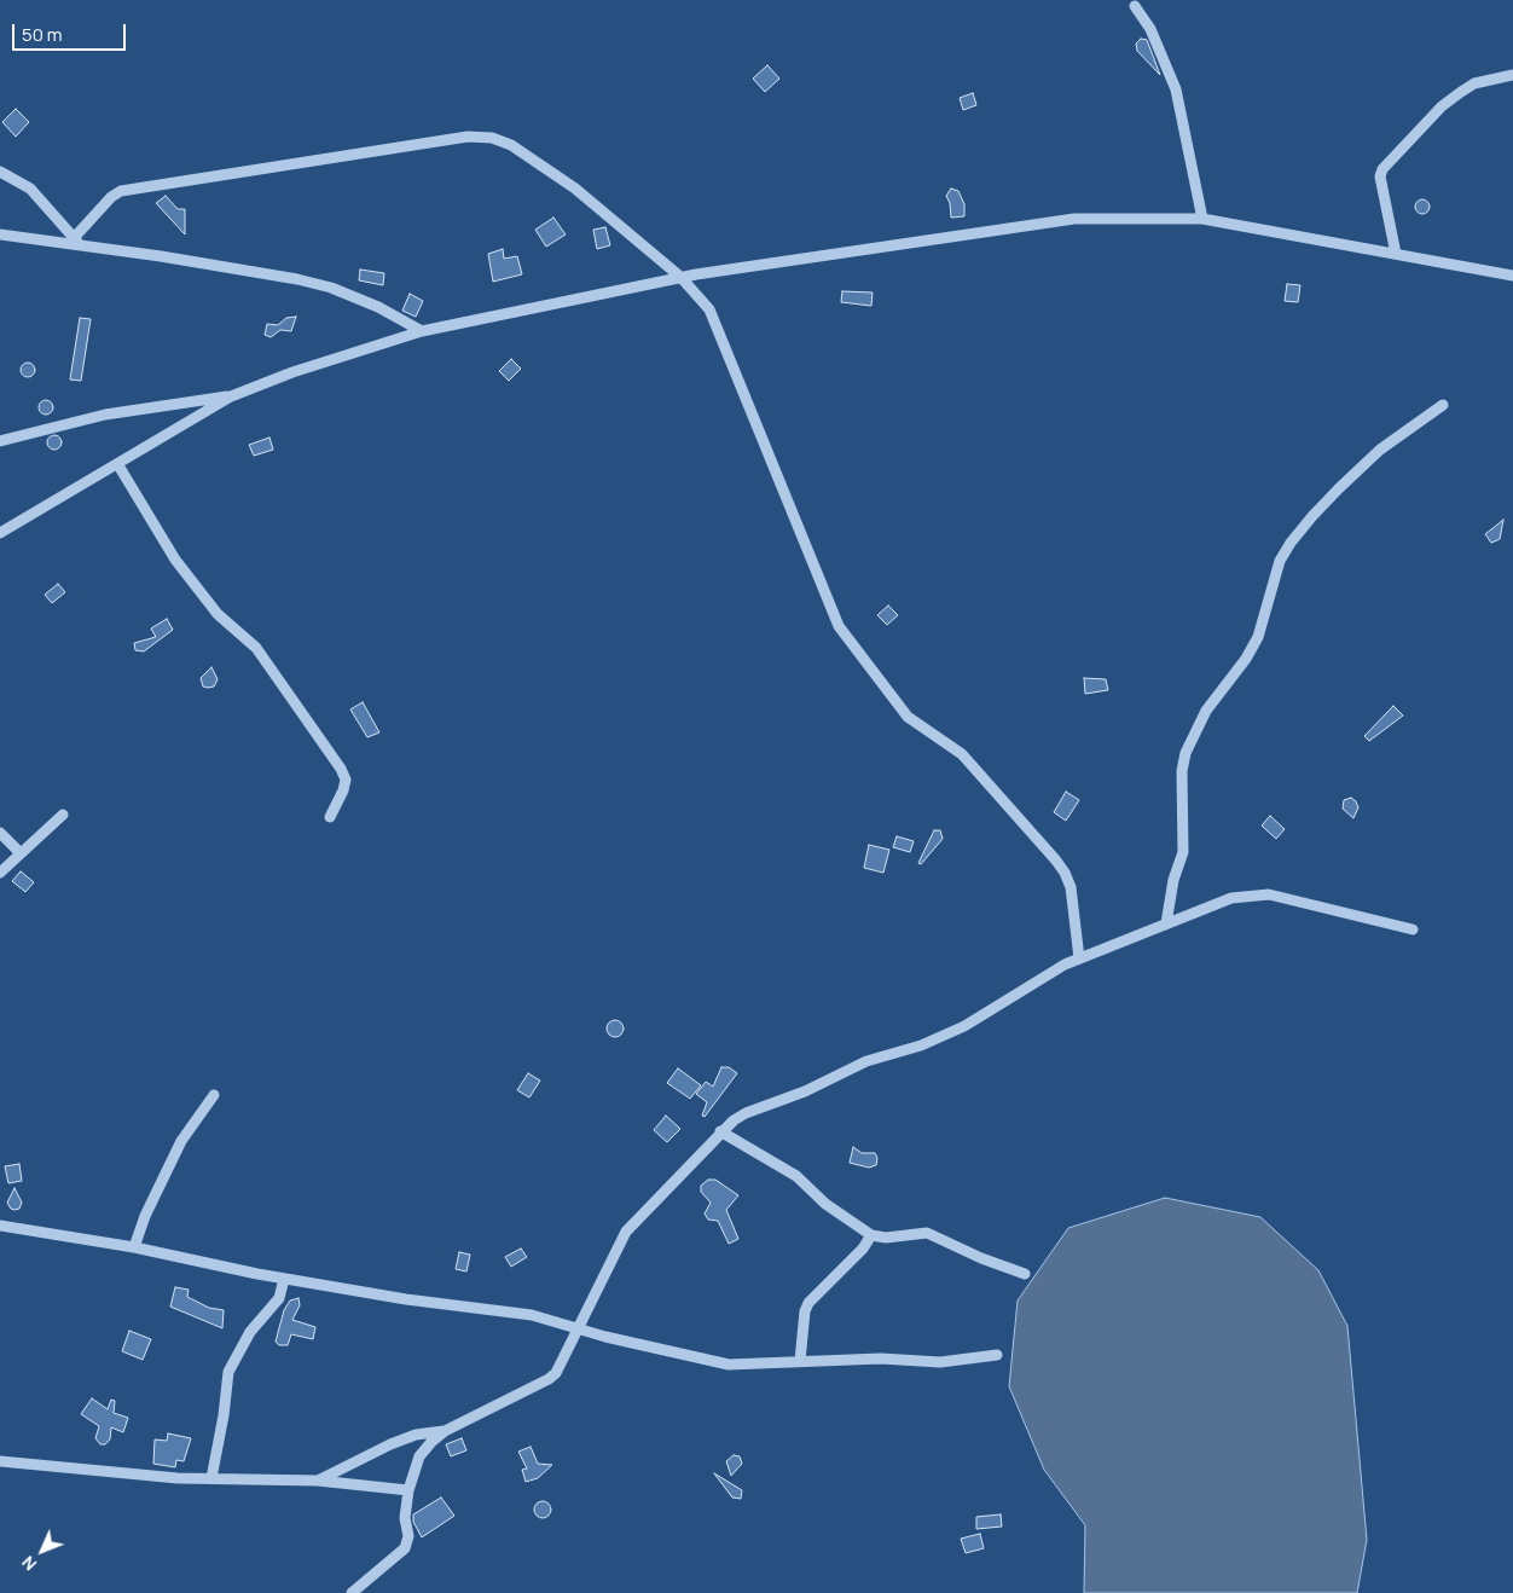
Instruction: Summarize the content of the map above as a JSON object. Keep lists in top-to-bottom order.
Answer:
{
  "scale_bar": "50 m",
  "north": "bottom left"
}
